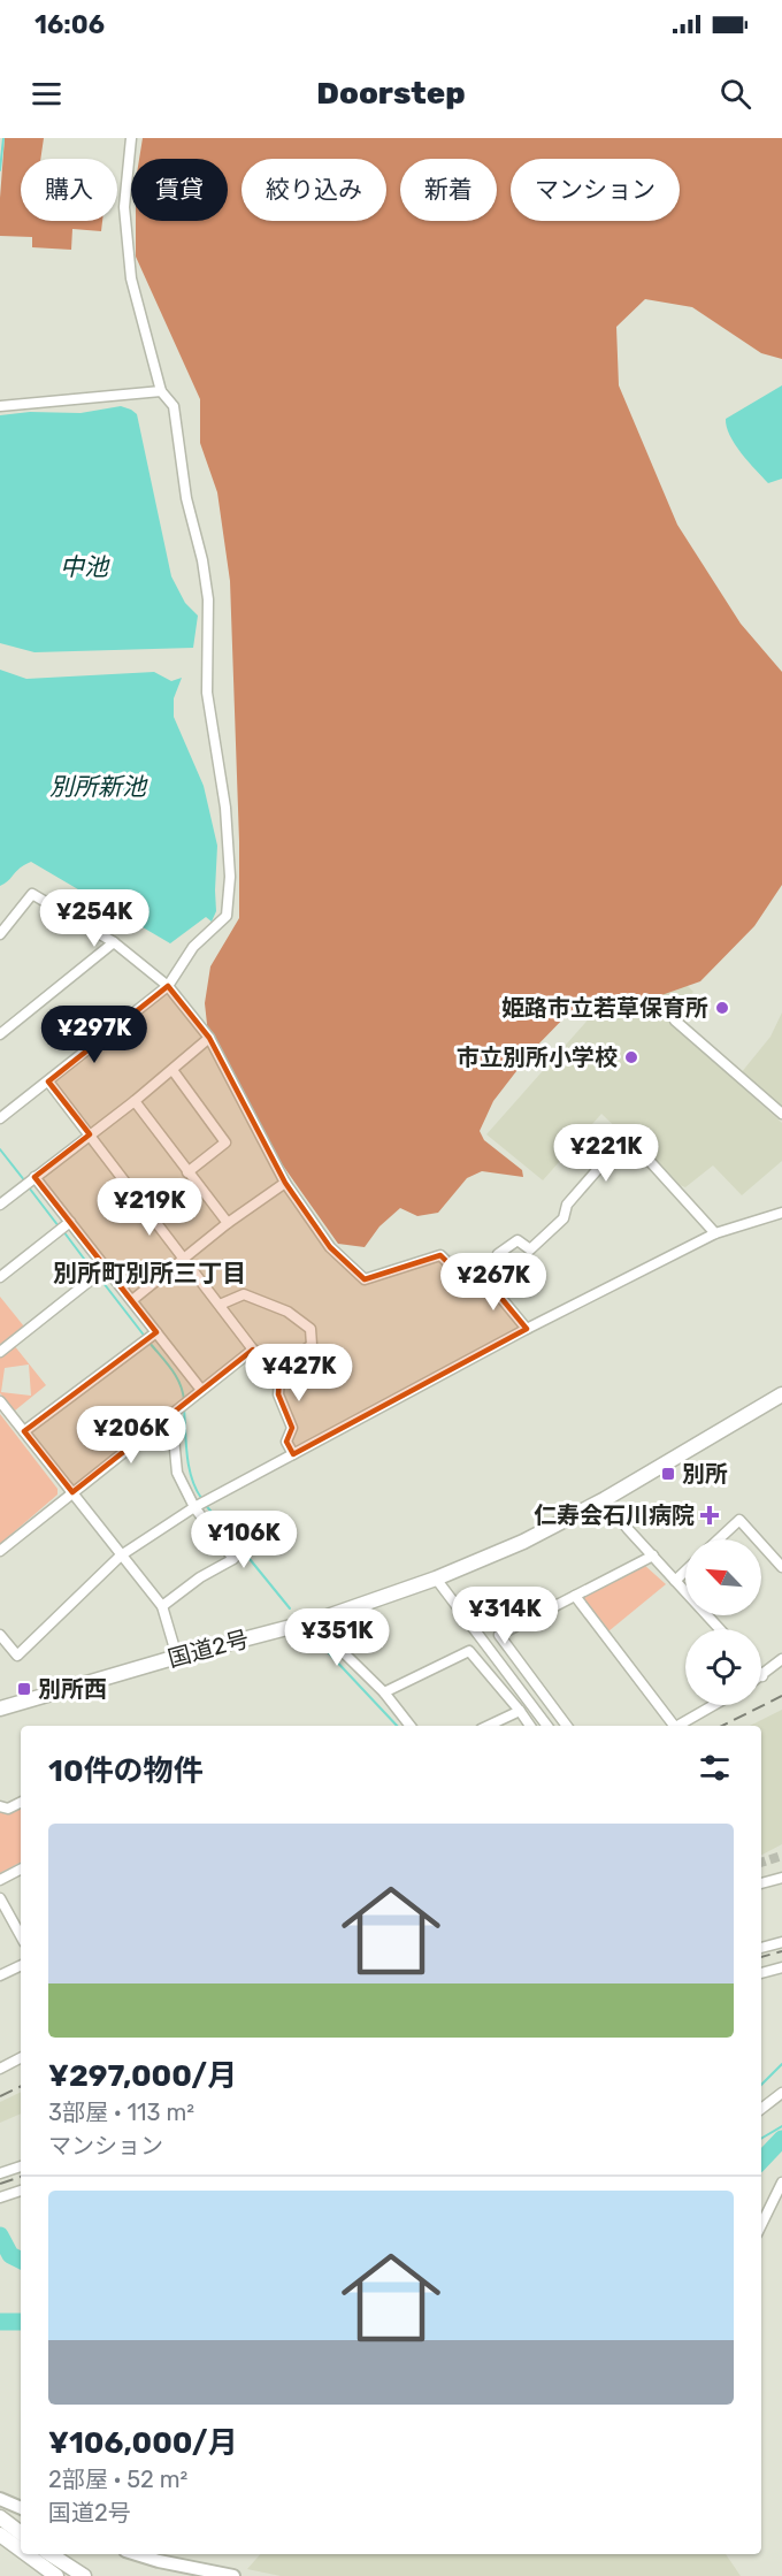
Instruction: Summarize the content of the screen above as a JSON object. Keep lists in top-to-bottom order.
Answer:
{
  "streets": {
    "highway": ["国道2号"]
  },
  "districts": ["別所町別所三丁目"],
  "water": ["中池", "別所新池"],
  "places": {
    "other": ["姫路市立若草保育所", "市立別所小学校"],
    "transit": ["別所", "別所西"],
    "health": ["仁寿会石川病院"]
  },
  "north": "top left",
  "page": {
    "status": "16:06",
    "header": "Doorstep",
    "chip": [
      "購入",
      "賃貸",
      "絞り込み",
      "新着",
      "マンション"
    ],
    "price": [
      "¥254K",
      "¥297K",
      "¥221K",
      "¥219K",
      "¥267K",
      "¥427K",
      "¥206K",
      "¥106K",
      "¥314K",
      "¥351K"
    ],
    "heading": "10件の物件",
    "list": [
      {
        "name": "¥297,000/月",
        "note": "3部屋 · 113 m² · マンション"
      },
      {
        "name": "¥106,000/月",
        "note": "2部屋 · 52 m² · 国道2号"
      }
    ]
  }
}
